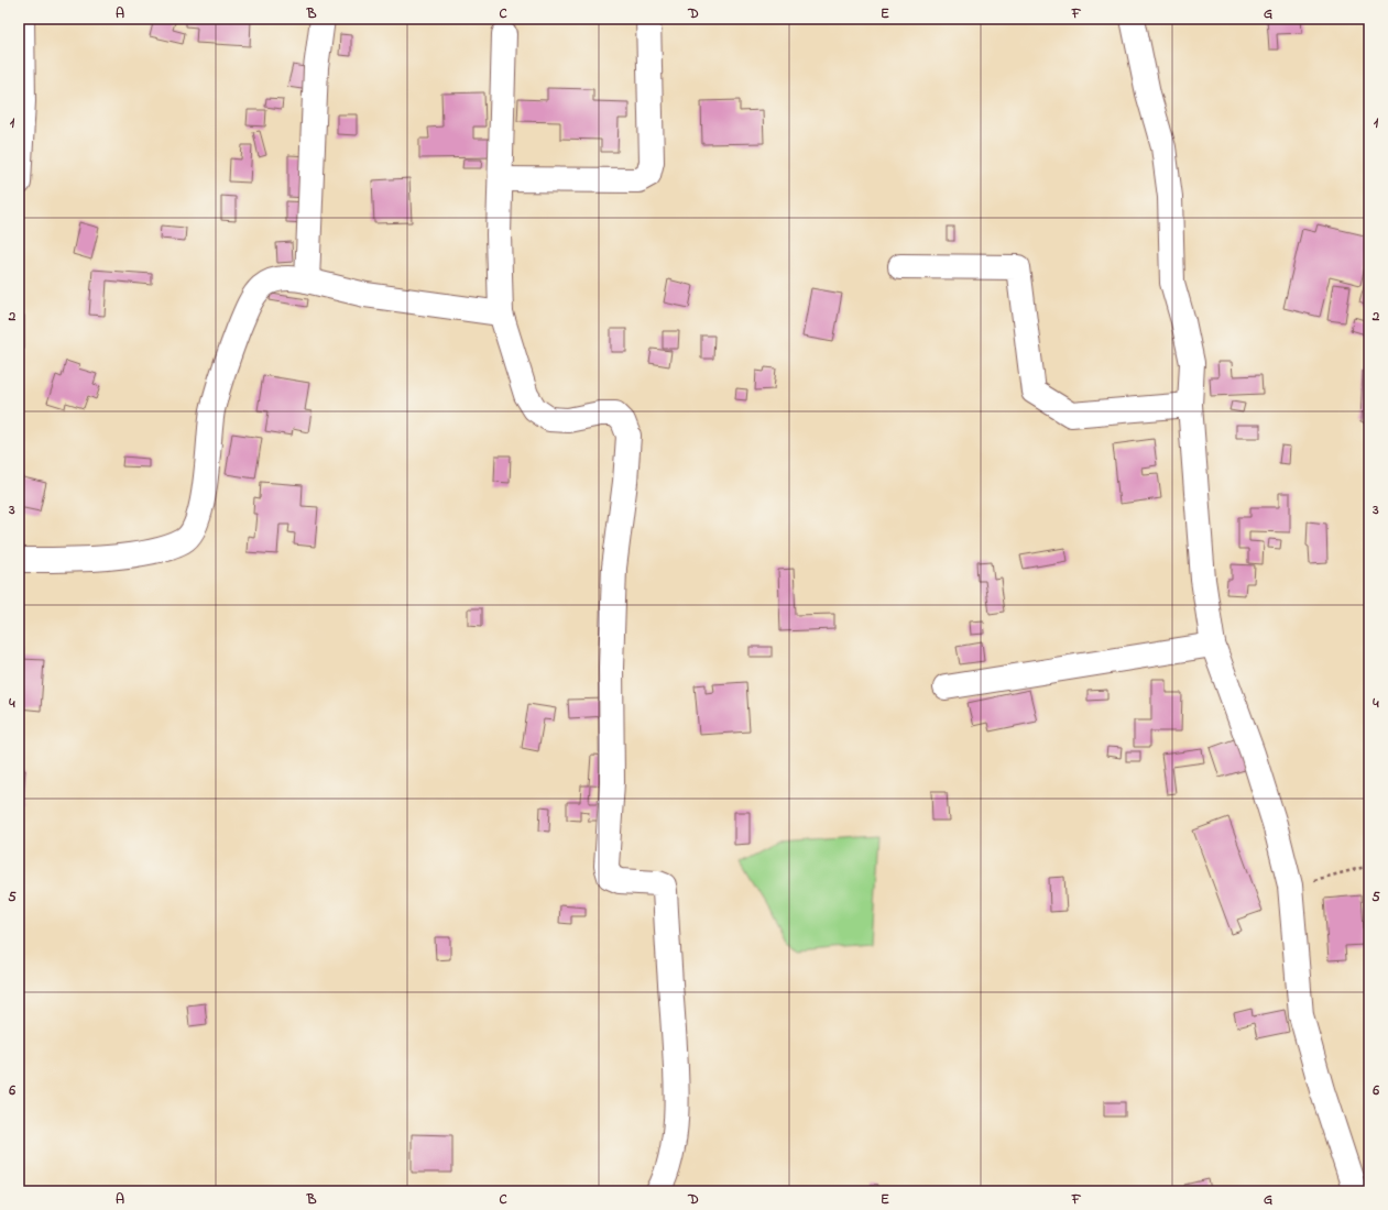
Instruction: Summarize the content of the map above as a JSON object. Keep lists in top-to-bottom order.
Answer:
{
  "grid": {
    "columns": [
      "A",
      "B",
      "C",
      "D",
      "E",
      "F",
      "G"
    ],
    "rows": [
      "1",
      "2",
      "3",
      "4",
      "5",
      "6"
    ]
  }
}
